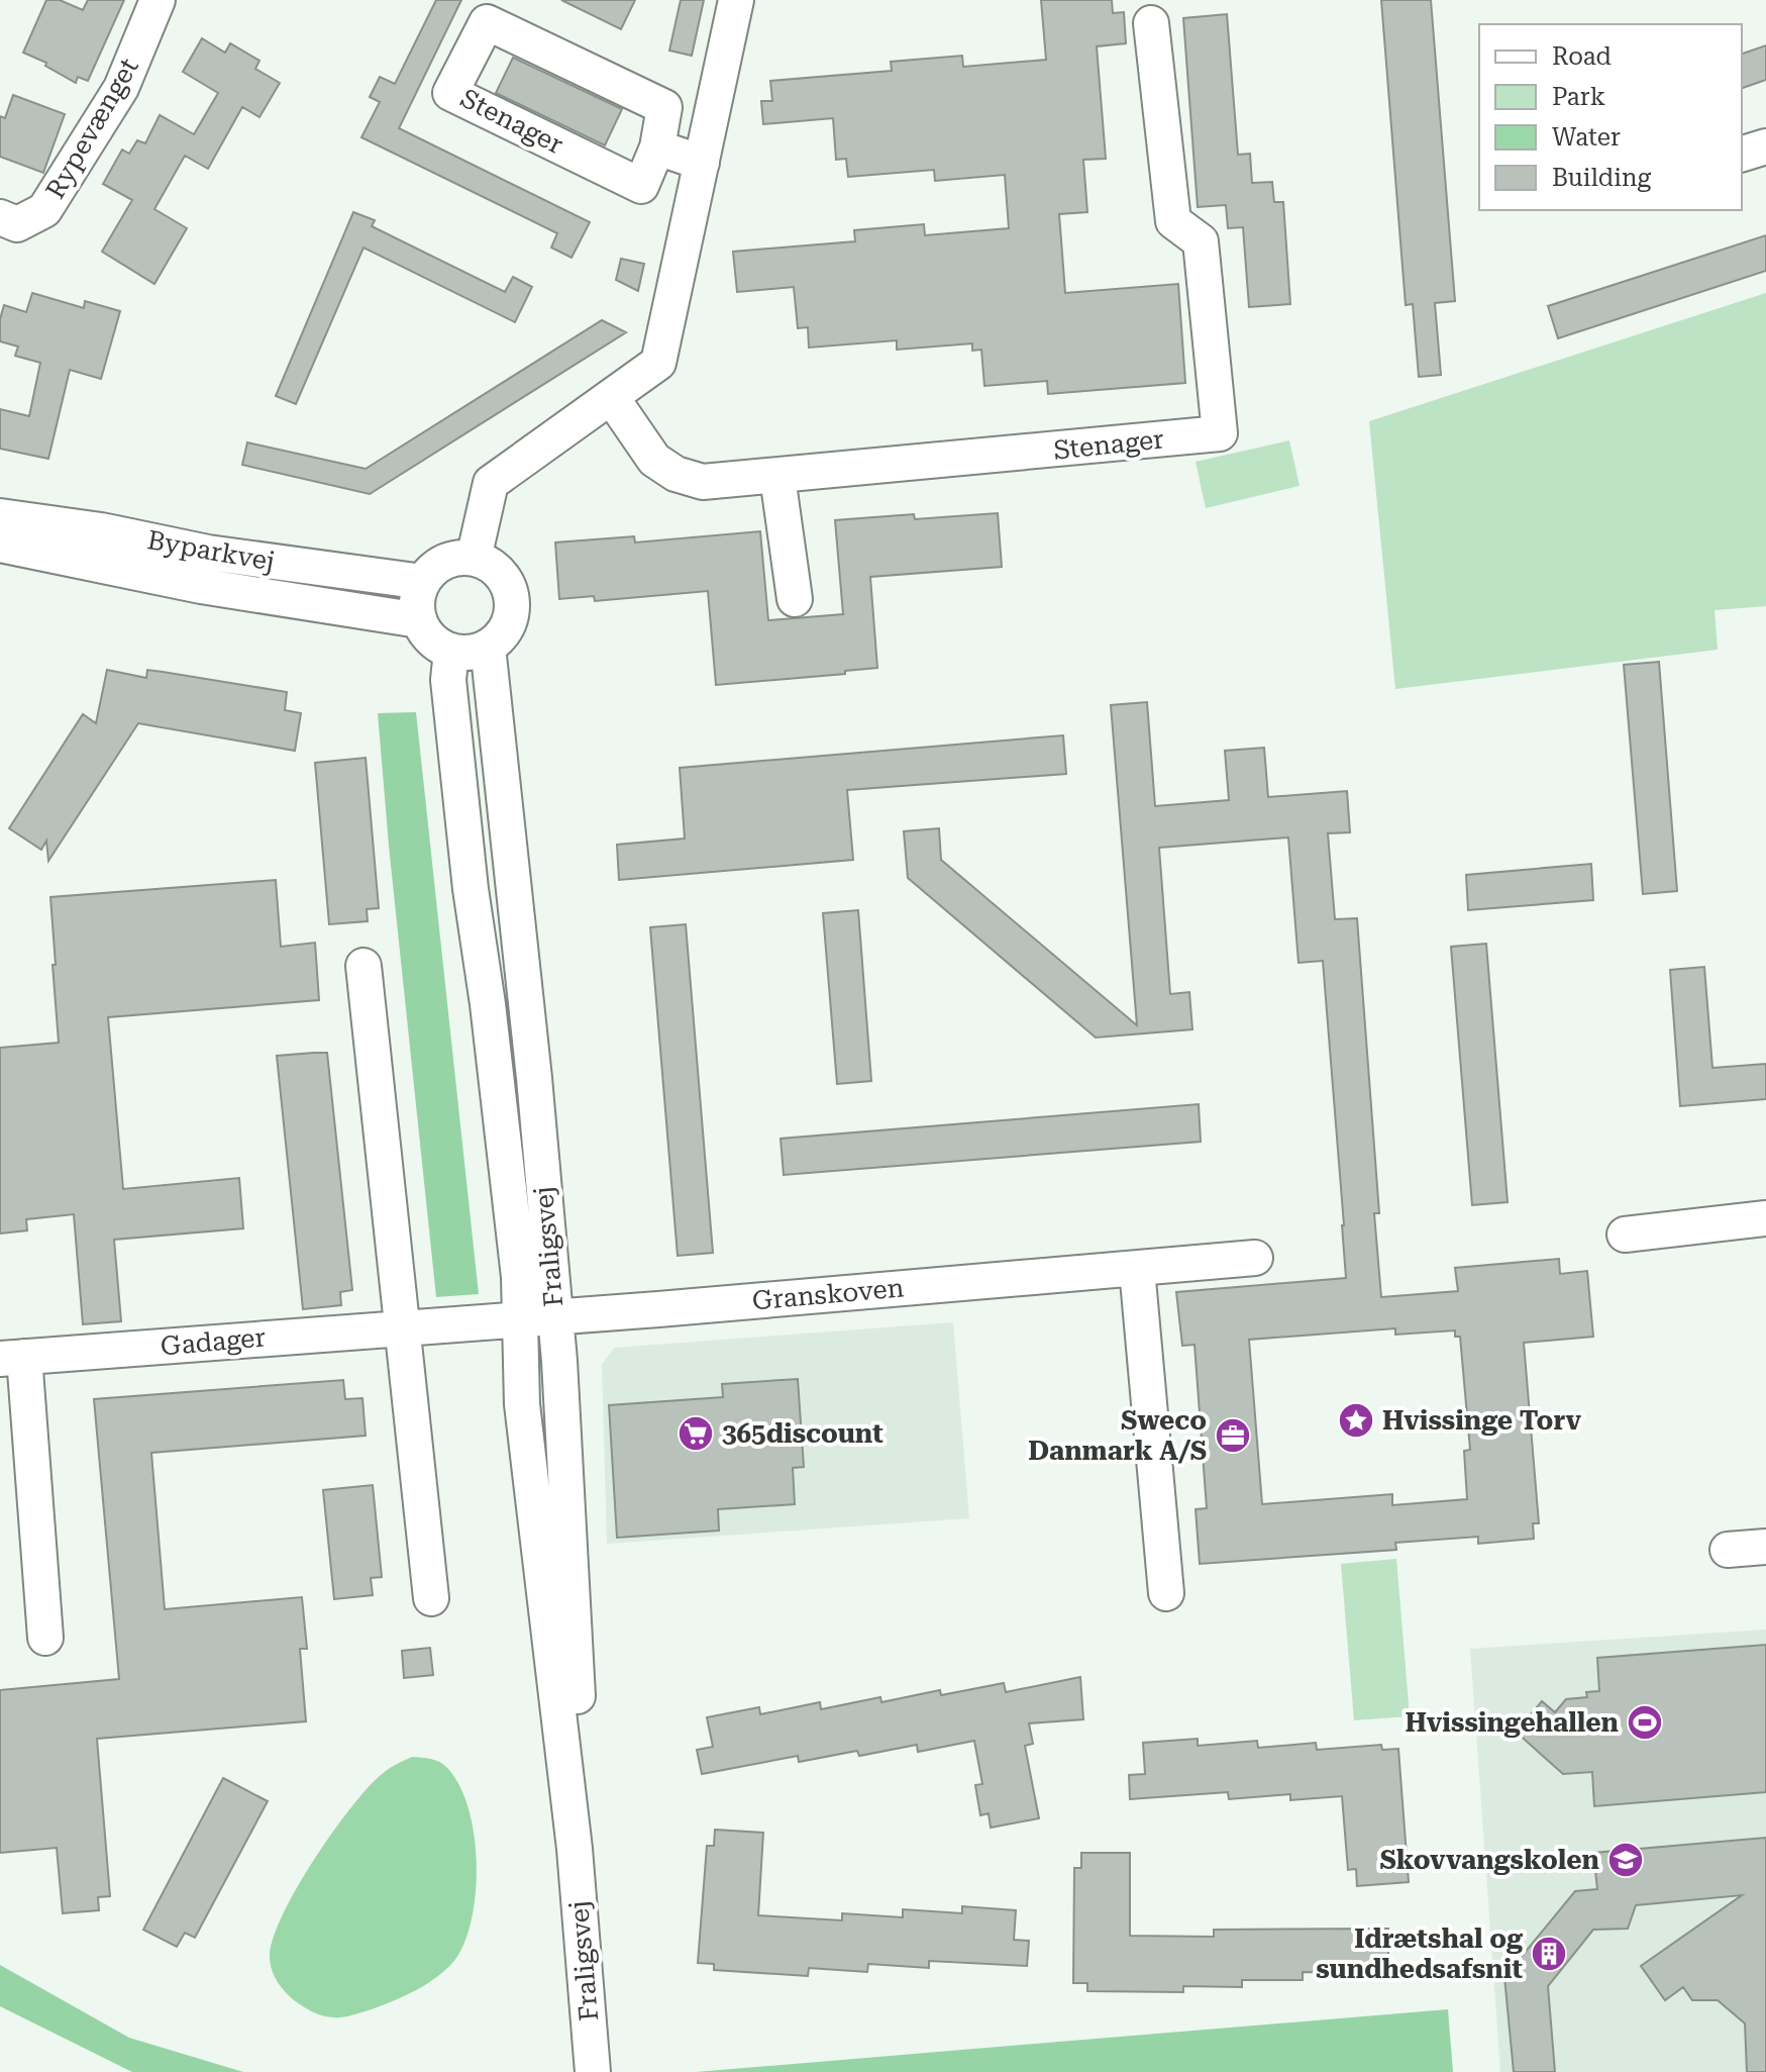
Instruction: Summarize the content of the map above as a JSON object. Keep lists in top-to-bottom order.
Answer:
{
  "streets": {
    "street": [
      "Stenager",
      "Rypevænget",
      "Byparkvej",
      "Fraligsvej",
      "Granskoven",
      "Gadager"
    ]
  },
  "crossings": [
    ["Byparkvej", "Fraligsvej"],
    ["Fraligsvej", "Granskoven"],
    ["Fraligsvej", "Gadager"],
    ["Granskoven", "Gadager"]
  ],
  "places": {
    "place": ["Hvissinge Torv"],
    "supermarket": ["365discount"],
    "office": ["Sweco Danmark A/S"],
    "sports": ["Hvissingehallen"],
    "school or university": ["Skovvangskolen"],
    "building": ["Idrætshal og sundhedsafsnit"]
  },
  "legend": [
    "Road",
    "Park",
    "Water",
    "Building"
  ]
}
